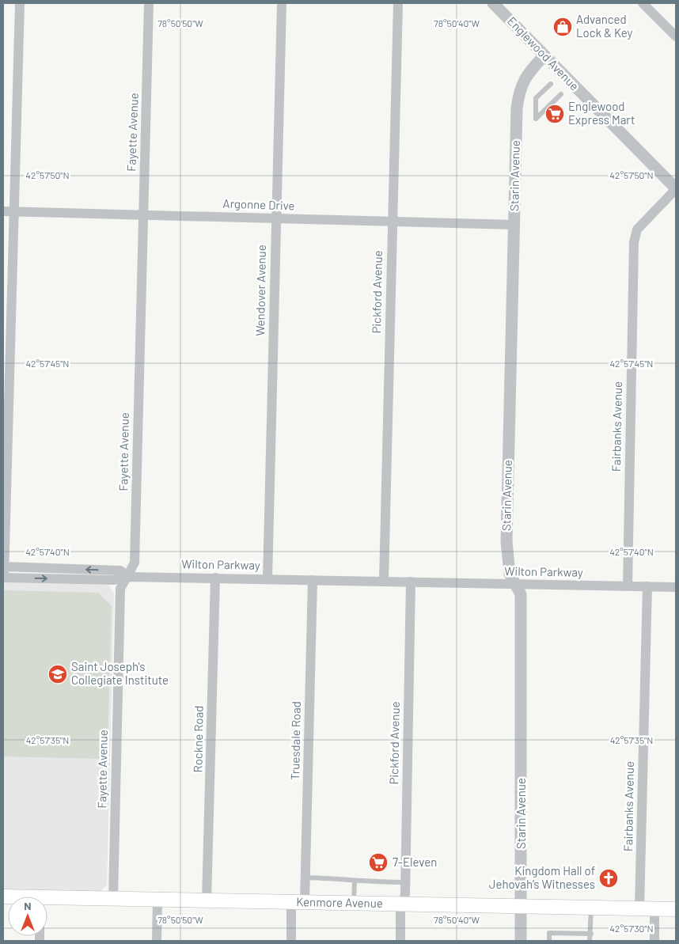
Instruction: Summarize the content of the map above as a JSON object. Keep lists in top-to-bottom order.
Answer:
{
  "streets": {
    "main road": ["Kenmore Avenue"],
    "street": [
      "Englewood Avenue",
      "Fayette Avenue",
      "Starin Avenue",
      "Argonne Drive",
      "Wendover Avenue",
      "Pickford Avenue",
      "Fairbanks Avenue",
      "Wilton Parkway",
      "Rockne Road",
      "Truesdale Road"
    ]
  },
  "crossings": [
    ["Englewood Avenue", "Starin Avenue"],
    ["Englewood Avenue", "Fairbanks Avenue"],
    ["Fayette Avenue", "Argonne Drive"],
    ["Fayette Avenue", "Wilton Parkway"],
    ["Fayette Avenue", "Kenmore Avenue"],
    ["Starin Avenue", "Argonne Drive"],
    ["Starin Avenue", "Wilton Parkway"],
    ["Starin Avenue", "Kenmore Avenue"],
    ["Argonne Drive", "Wendover Avenue"],
    ["Argonne Drive", "Pickford Avenue"],
    ["Wendover Avenue", "Wilton Parkway"],
    ["Pickford Avenue", "Wilton Parkway"],
    ["Pickford Avenue", "Kenmore Avenue"],
    ["Fairbanks Avenue", "Wilton Parkway"],
    ["Fairbanks Avenue", "Kenmore Avenue"],
    ["Wilton Parkway", "Rockne Road"],
    ["Wilton Parkway", "Truesdale Road"],
    ["Rockne Road", "Kenmore Avenue"],
    ["Truesdale Road", "Kenmore Avenue"]
  ],
  "places": {
    "shop": ["Advanced Lock & Key"],
    "supermarket": ["Englewood Express Mart", "7-Eleven"],
    "school or university": ["Saint Joseph's Collegiate Institute"],
    "church": ["Kingdom Hall of Jehovah’s Witnesses"]
  },
  "north": "top",
  "coordinates": [
    "78°50'50\"W",
    "78°50'40\"W",
    "42°57'50\"N",
    "42°57'45\"N",
    "42°57'40\"N",
    "42°57'35\"N",
    "42°57'30\"N"
  ]
}
